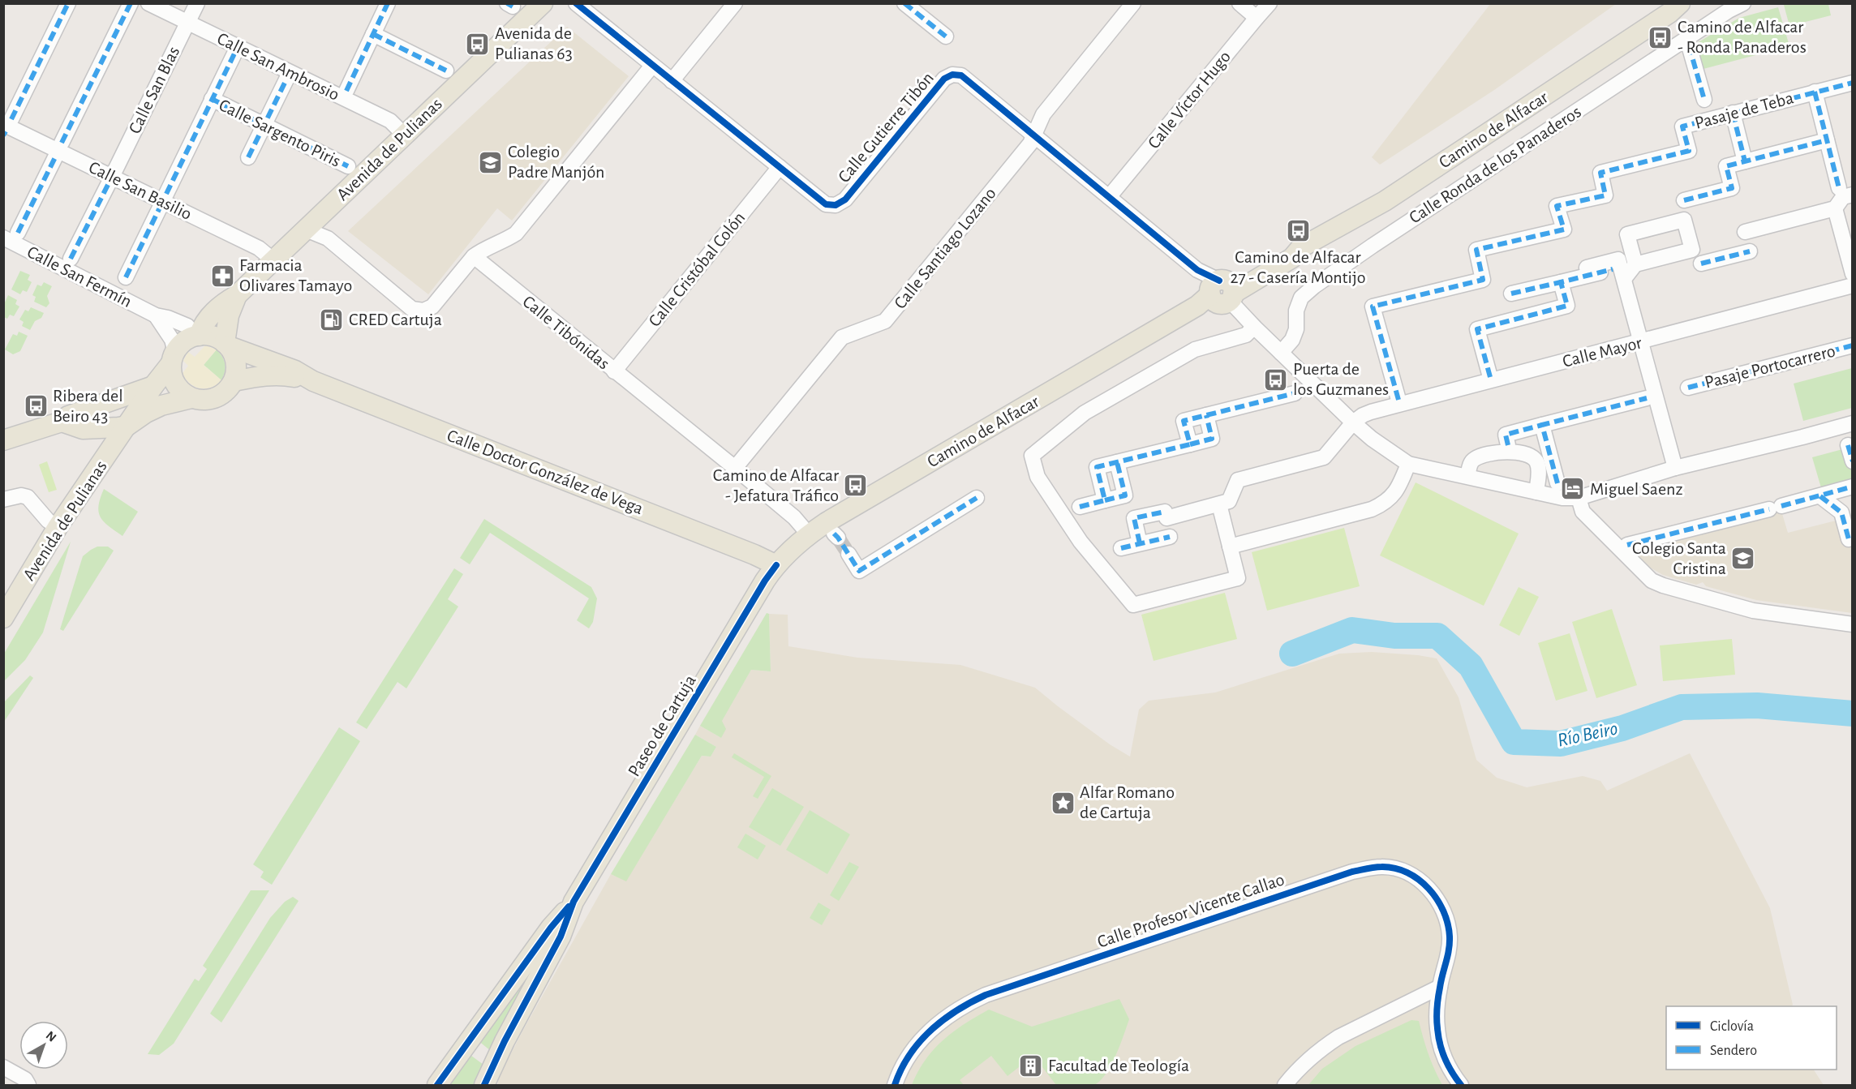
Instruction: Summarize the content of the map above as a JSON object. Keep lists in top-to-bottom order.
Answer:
{
  "streets": {
    "main road": [
      "Camino de Alfacar",
      "Avenida de Pulianas",
      "Calle Doctor González de Vega",
      "Paseo de Cartuja"
    ],
    "street": [
      "Calle San Ambrosio",
      "Calle San Blas",
      "Calle Víctor Hugo",
      "Pasaje de Teba",
      "Calle Gutierre Tibón",
      "Calle Sargento Piris",
      "Calle Ronda de los Panaderos",
      "Calle San Basilio",
      "Calle Santiago Lozano",
      "Calle Cristóbal Colón",
      "Calle San Fermín",
      "Calle Tibónidas",
      "Calle Mayor",
      "Pasaje Portocarrero",
      "Calle Profesor Vicente Callao"
    ]
  },
  "crossings": [
    ["Calle San Ambrosio", "Calle San Blas"],
    ["Calle San Ambrosio", "Avenida de Pulianas"],
    ["Calle San Blas", "Calle San Basilio"],
    ["Calle Víctor Hugo", "Calle Gutierre Tibón"],
    ["Calle Gutierre Tibón", "Camino de Alfacar"],
    ["Calle Gutierre Tibón", "Calle Santiago Lozano"],
    ["Calle Gutierre Tibón", "Calle Cristóbal Colón"],
    ["Camino de Alfacar", "Calle Tibónidas"],
    ["Camino de Alfacar", "Calle Doctor González de Vega"],
    ["Camino de Alfacar", "Paseo de Cartuja"],
    ["Avenida de Pulianas", "Calle San Basilio"],
    ["Avenida de Pulianas", "Calle San Fermín"],
    ["Avenida de Pulianas", "Calle Doctor González de Vega"],
    ["Calle Santiago Lozano", "Calle Tibónidas"],
    ["Calle Cristóbal Colón", "Calle Tibónidas"],
    ["Calle San Fermín", "Calle Doctor González de Vega"],
    ["Calle Doctor González de Vega", "Paseo de Cartuja"]
  ],
  "water": ["Río Beiro"],
  "places": {
    "bus stop": [
      "Camino de Alfacar - Ronda Panaderos",
      "Avenida de Pulianas 63",
      "Camino de Alfacar 27 - Casería Montijo",
      "Puerta de los Guzmanes",
      "Ribera del Beiro 43",
      "Camino de Alfacar - Jefatura Tráfico"
    ],
    "school or university": ["Colegio Padre Manjón", "Colegio Santa Cristina"],
    "pharmacy": ["Farmacia Olivares Tamayo"],
    "fuel station": ["CRED Cartuja"],
    "hotel": ["Miguel Saenz"],
    "place": ["Alfar Romano de Cartuja"],
    "building": ["Facultad de Teología"]
  },
  "legend": ["Ciclovía", "Sendero"],
  "north": "top right"
}
